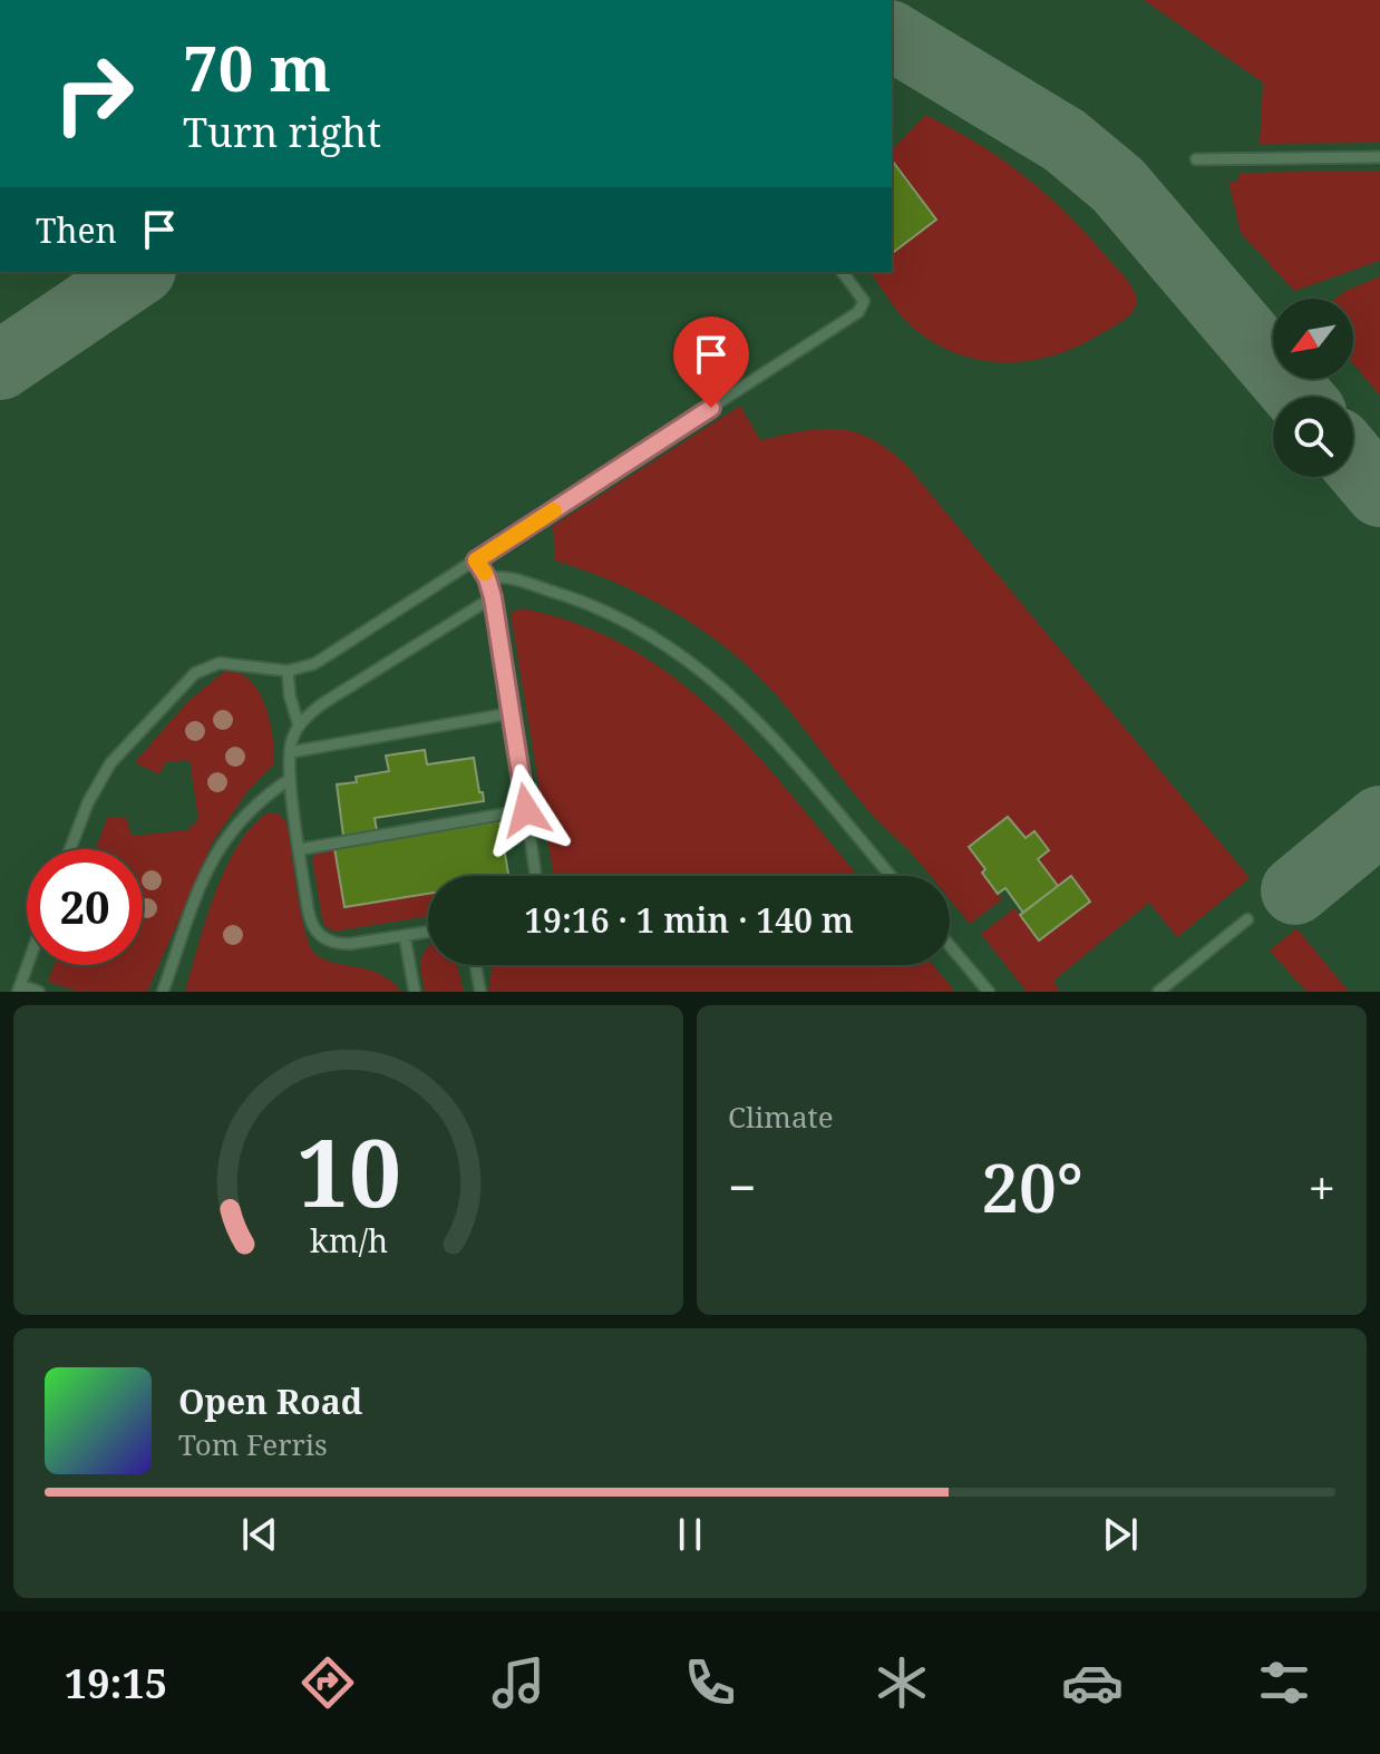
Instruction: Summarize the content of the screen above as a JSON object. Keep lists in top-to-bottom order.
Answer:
{
  "north": "bottom left",
  "page": {
    "turn": ["70 m", "Turn right"],
    "then": "Then",
    "limit": "20",
    "trip": "19:16 · 1 min · 140 m",
    "tile": "Climate",
    "heat": ["−", "20°", "+"],
    "song": ["Open Road", "Tom Ferris"],
    "tabs": "19:15",
    "gauge": ["10", "km/h"]
  }
}
